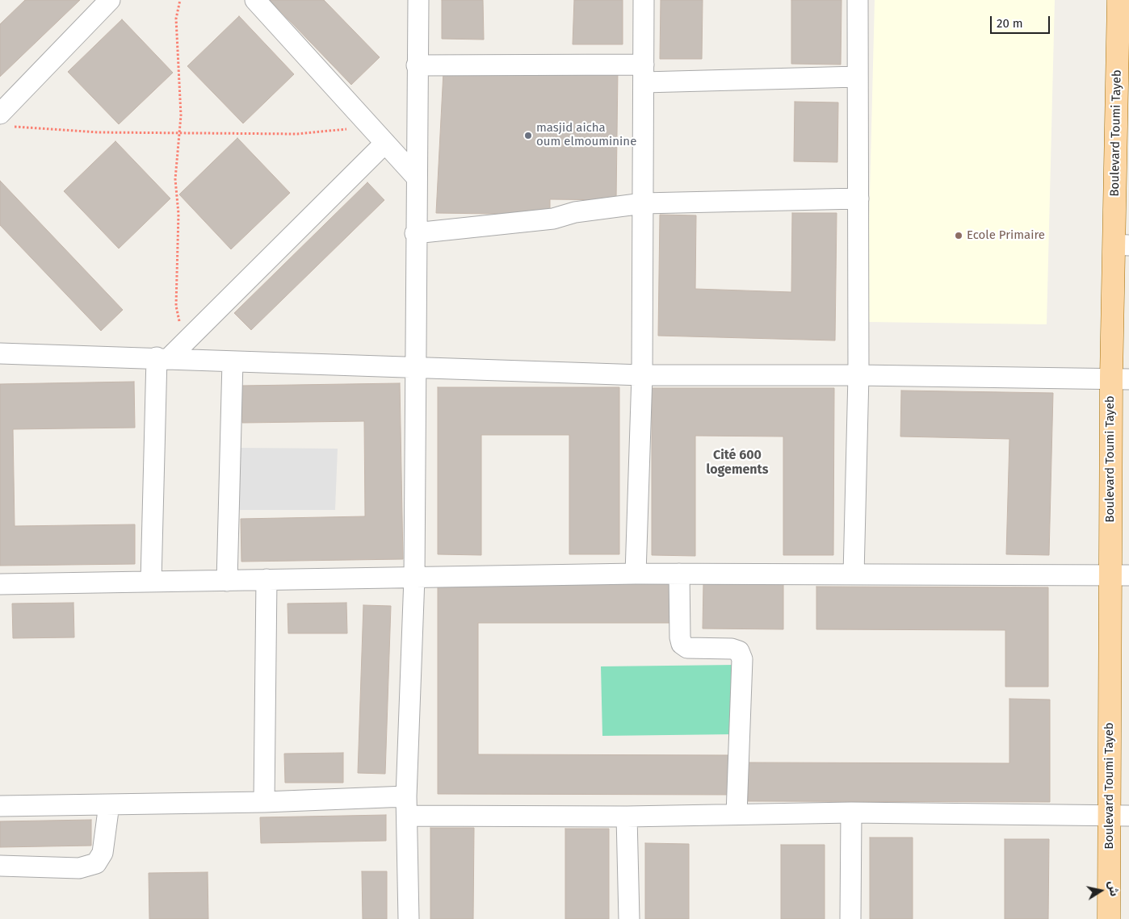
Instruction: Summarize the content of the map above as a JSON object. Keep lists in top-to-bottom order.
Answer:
{
  "streets": {
    "main road": ["Boulevard Toumi Tayeb"]
  },
  "districts": ["Cité 600 logements"],
  "places": ["masjid aicha oum elmouminine", "Ecole Primaire"],
  "scale_bar": "20 m",
  "north": "right"
}
